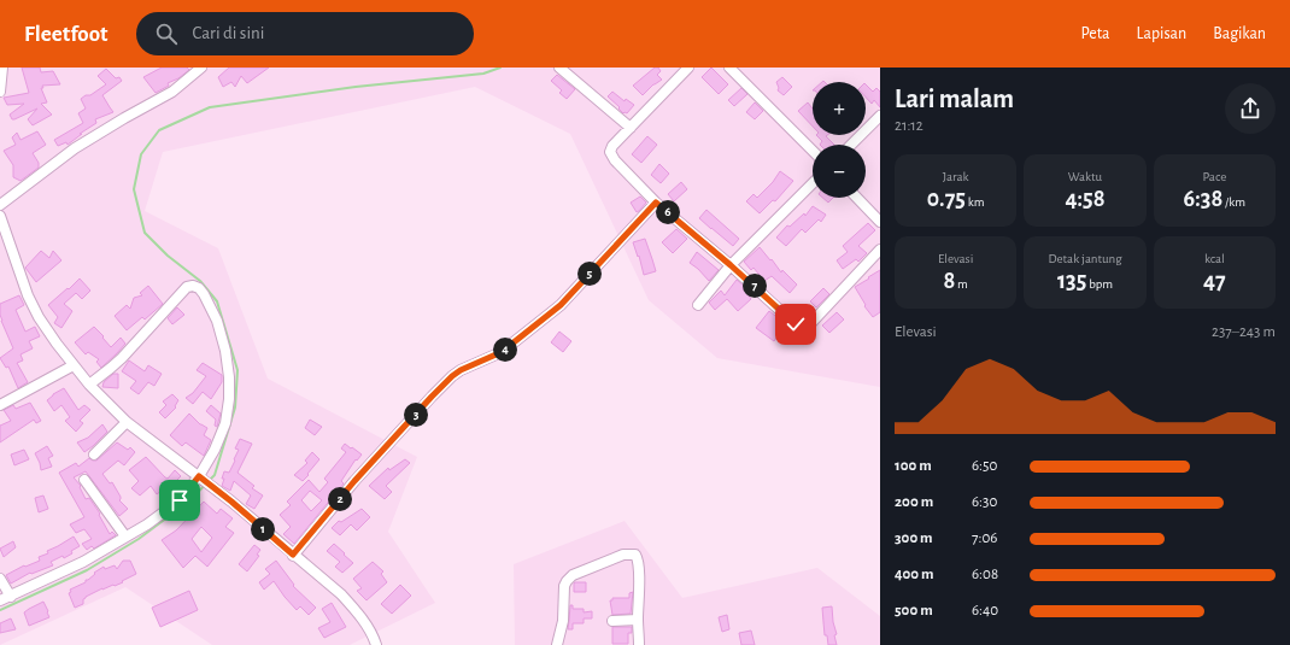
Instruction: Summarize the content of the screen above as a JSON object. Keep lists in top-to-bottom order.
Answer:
{
  "page": {
    "header": "Fleetfoot",
    "search": "Cari di sini",
    "nav": ["Peta", "Lapisan", "Bagikan"],
    "heading": ["Lari malam", "21:12"],
    "map_buttons": ["+", "−"],
    "stats": [
      ["Jarak", "0.75 km"],
      ["Waktu", "4:58"],
      ["Pace", "6:38 /km"],
      ["Elevasi", "8 m"],
      ["Detak jantung", "135 bpm"],
      ["kcal", "47"]
    ],
    "pins": [
      "6",
      "5",
      "7",
      "4",
      "3",
      "2",
      "1"
    ],
    "chart": ["Elevasi", "237–243 m"],
    "list": [
      {
        "name": "100 m",
        "note": "6:50"
      },
      {
        "name": "200 m",
        "note": "6:30"
      },
      {
        "name": "300 m",
        "note": "7:06"
      },
      {
        "name": "400 m",
        "note": "6:08"
      },
      {
        "name": "500 m",
        "note": "6:40"
      }
    ]
  }
}
